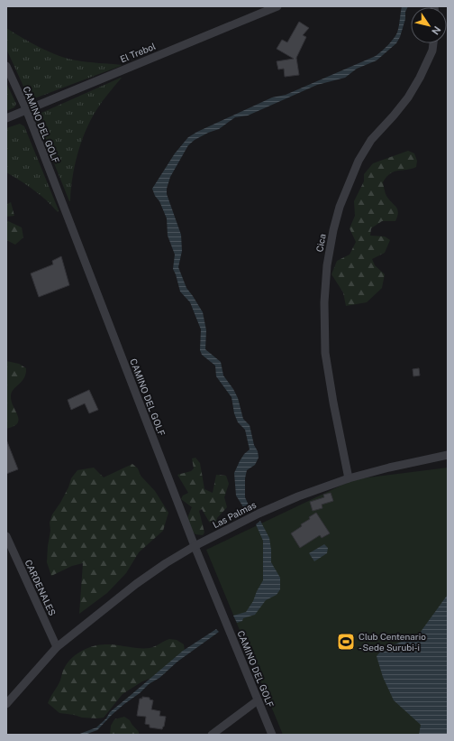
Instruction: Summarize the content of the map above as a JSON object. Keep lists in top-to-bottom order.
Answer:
{
  "streets": {
    "street": [
      "El Trebol",
      "CAMINO DEL GOLF",
      "Cica",
      "Las Palmas",
      "CARDENALES"
    ]
  },
  "crossings": [
    ["El Trebol", "CAMINO DEL GOLF"],
    ["CAMINO DEL GOLF", "Las Palmas"],
    ["Cica", "Las Palmas"],
    ["Las Palmas", "CARDENALES"]
  ],
  "places": {
    "sports": ["Club Centenario - Sede Surubi-i"]
  },
  "north": "bottom right"
}
